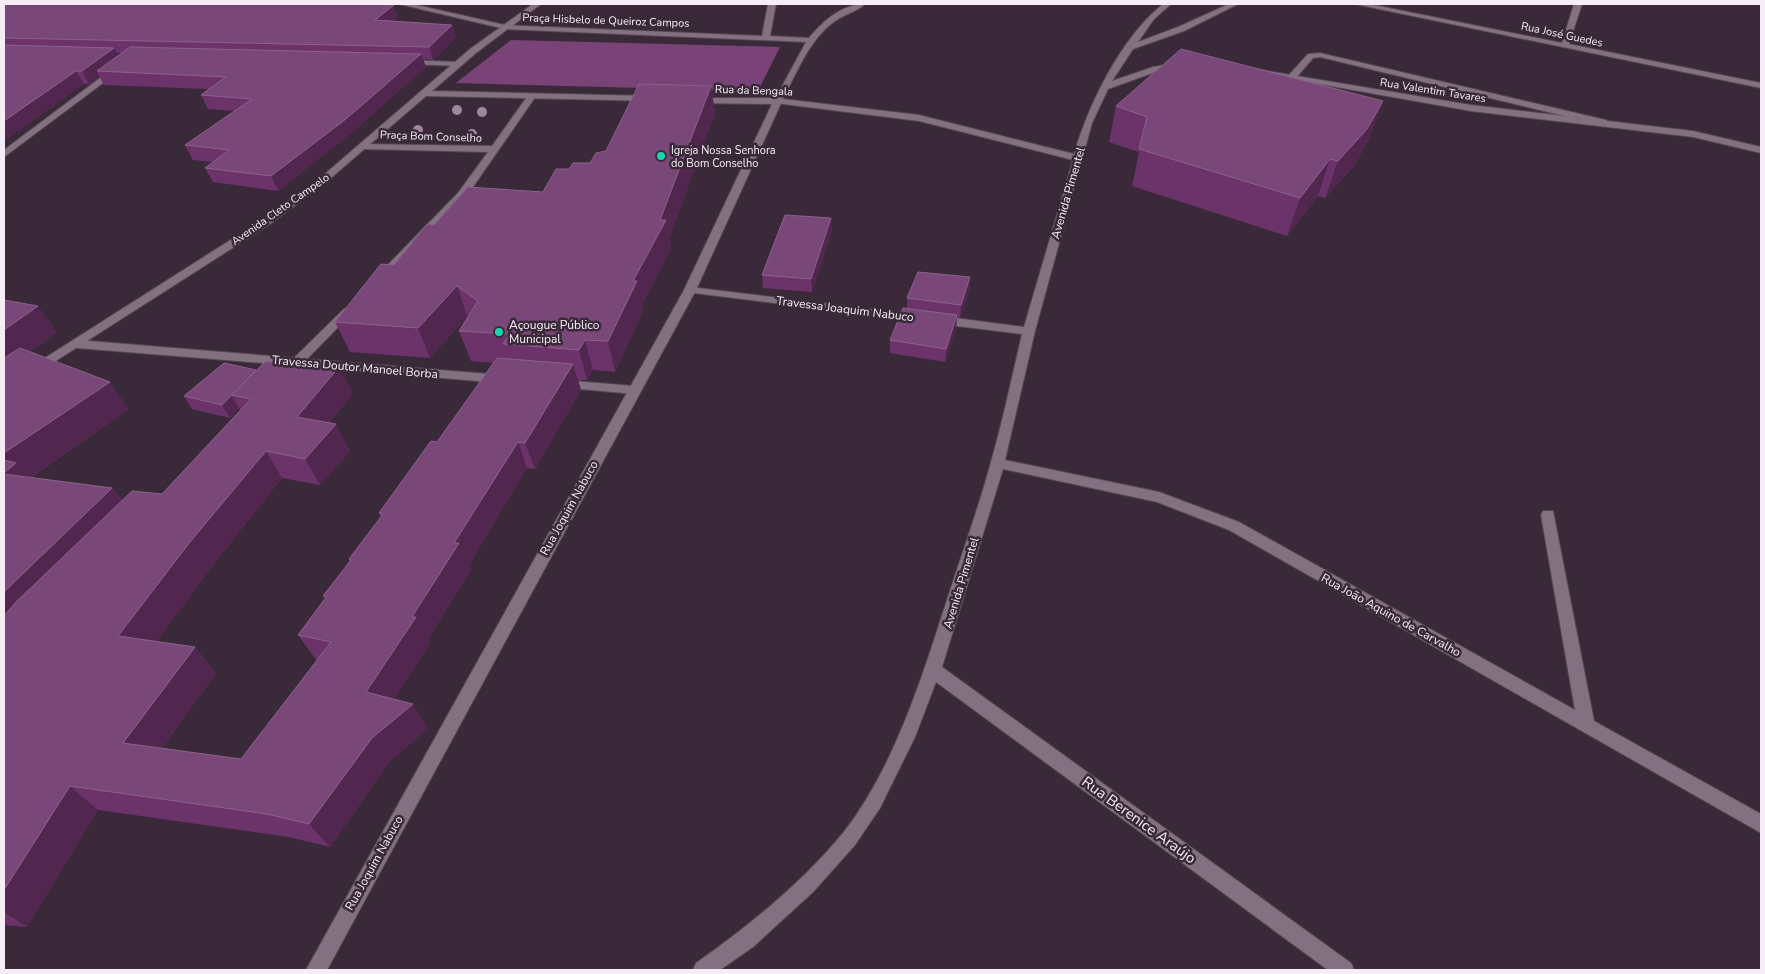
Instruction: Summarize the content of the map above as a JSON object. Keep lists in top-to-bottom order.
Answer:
{
  "streets": {
    "street": [
      "Praça Hisbelo de Queiroz Campos",
      "Rua José Guedes",
      "Rua da Bengala",
      "Rua Valentim Tavares",
      "Praça Bom Conselho",
      "Avenida Pimentel",
      "Avenida Cleto Campelo",
      "Travessa Joaquim Nabuco",
      "Travessa Doutor Manoel Borba",
      "Rua Joquim Nabuco",
      "Rua João Aquino de Carvalho",
      "Rua Berenice Araújo"
    ]
  },
  "crossings": [
    ["Praça Hisbelo de Queiroz Campos", "Avenida Cleto Campelo"],
    ["Praça Hisbelo de Queiroz Campos", "Rua Joquim Nabuco"],
    ["Rua da Bengala", "Avenida Pimentel"],
    ["Rua da Bengala", "Rua Joquim Nabuco"],
    ["Praça Bom Conselho", "Avenida Cleto Campelo"],
    ["Avenida Pimentel", "Travessa Joaquim Nabuco"],
    ["Avenida Pimentel", "Rua João Aquino de Carvalho"],
    ["Avenida Pimentel", "Rua Berenice Araújo"],
    ["Avenida Cleto Campelo", "Travessa Doutor Manoel Borba"],
    ["Travessa Joaquim Nabuco", "Rua Joquim Nabuco"]
  ],
  "places": ["Igreja Nossa Senhora do Bom Conselho", "Açougue Público Municipal"]
}
